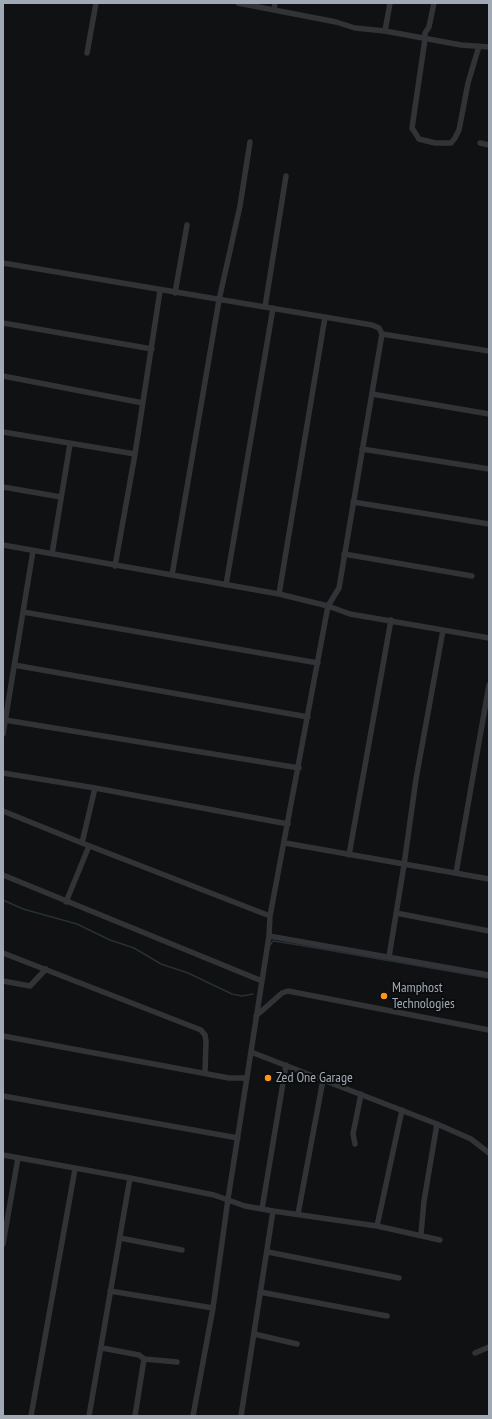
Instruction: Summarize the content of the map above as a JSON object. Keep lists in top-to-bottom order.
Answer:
{
  "places": ["Mamphost Technologies", "Zed One Garage"]
}
